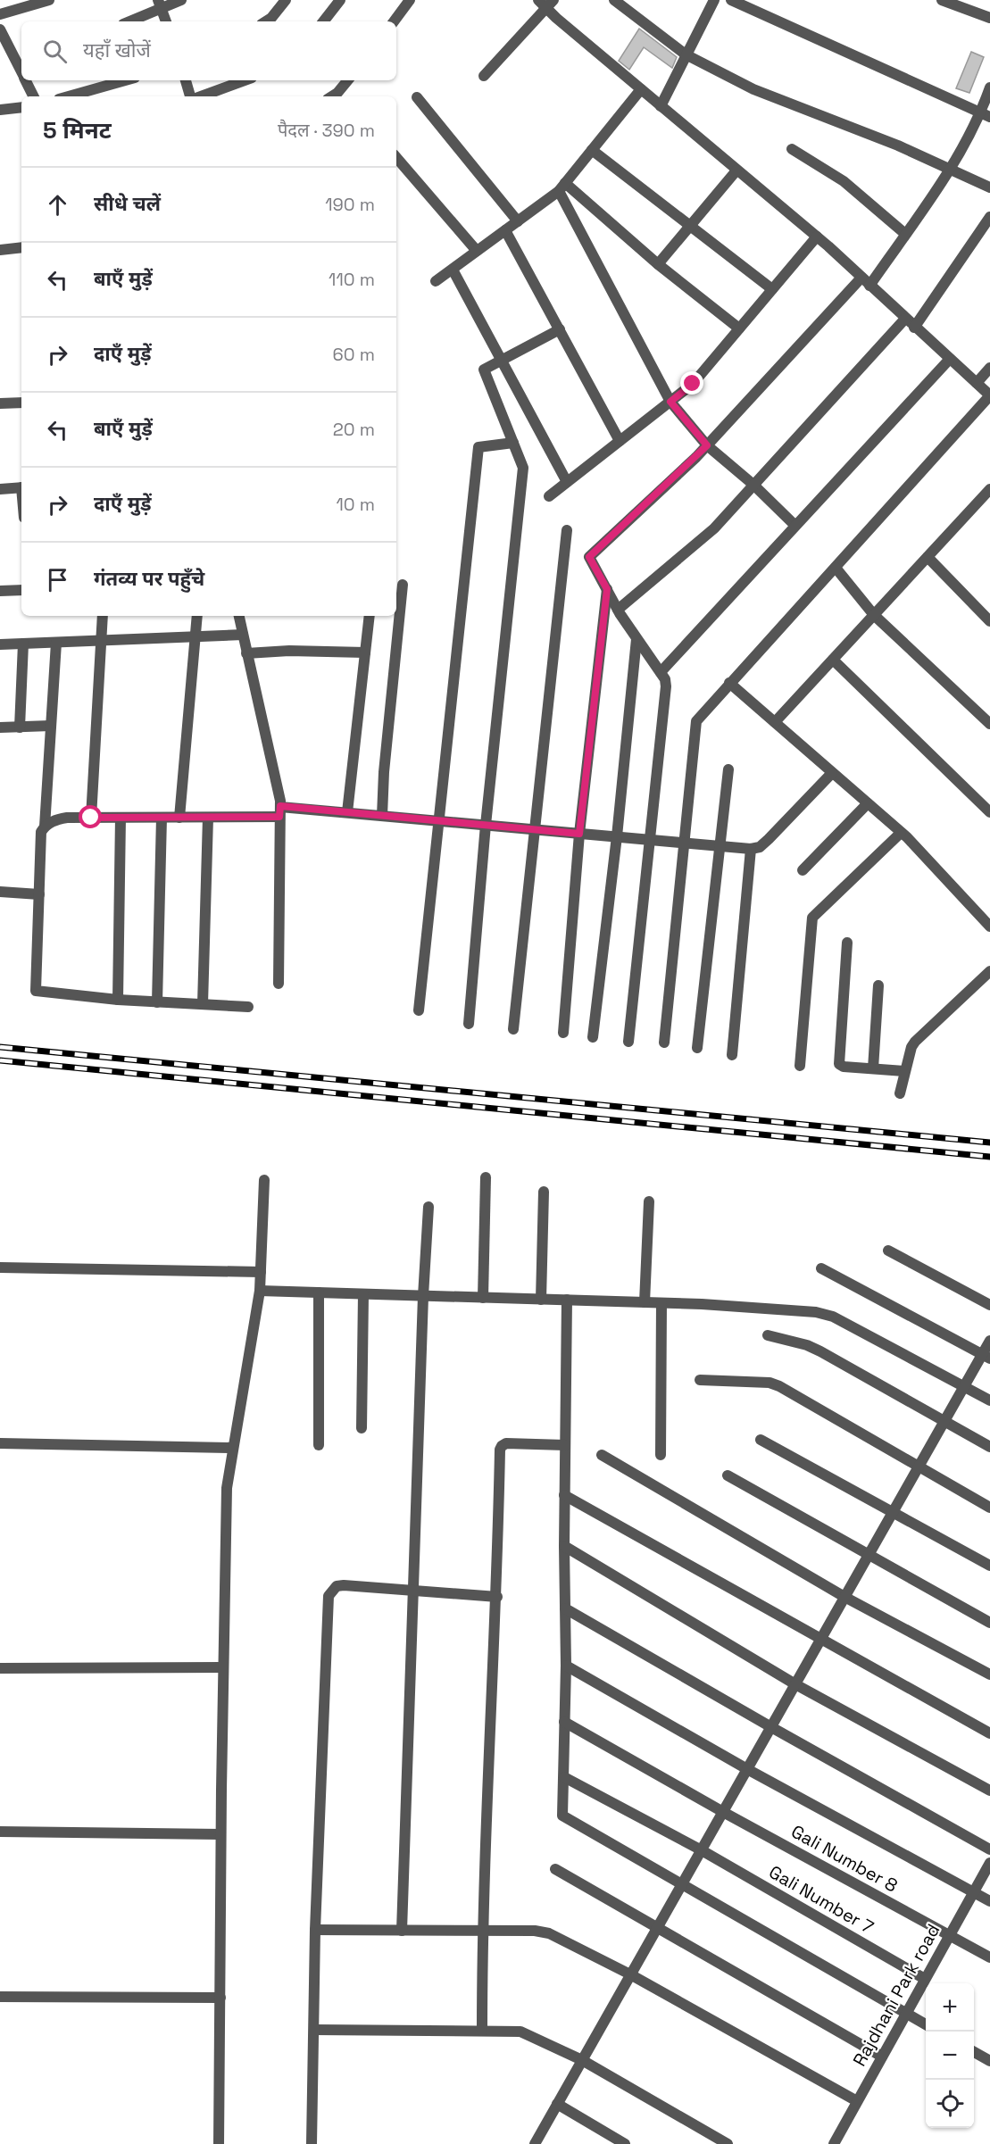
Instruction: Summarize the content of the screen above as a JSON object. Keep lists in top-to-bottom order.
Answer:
{
  "streets": {
    "street": ["Gali Number 8", "Gali Number 7", "Rajdhani Park road"]
  },
  "crossings": [
    ["Gali Number 8", "Rajdhani Park road"],
    ["Gali Number 7", "Rajdhani Park road"]
  ],
  "page": {
    "search": "यहाँ खोजें",
    "heading": ["5 मिनट", "पैदल · 390 m"],
    "list": [
      ["सीधे चलें", "190 m"],
      ["बाएँ मुड़ें", "110 m"],
      ["दाएँ मुड़ें", "60 m"],
      ["बाएँ मुड़ें", "20 m"],
      ["दाएँ मुड़ें", "10 m"],
      "गंतव्य पर पहुँचे"
    ],
    "map_buttons": ["+", "−"]
  }
}
